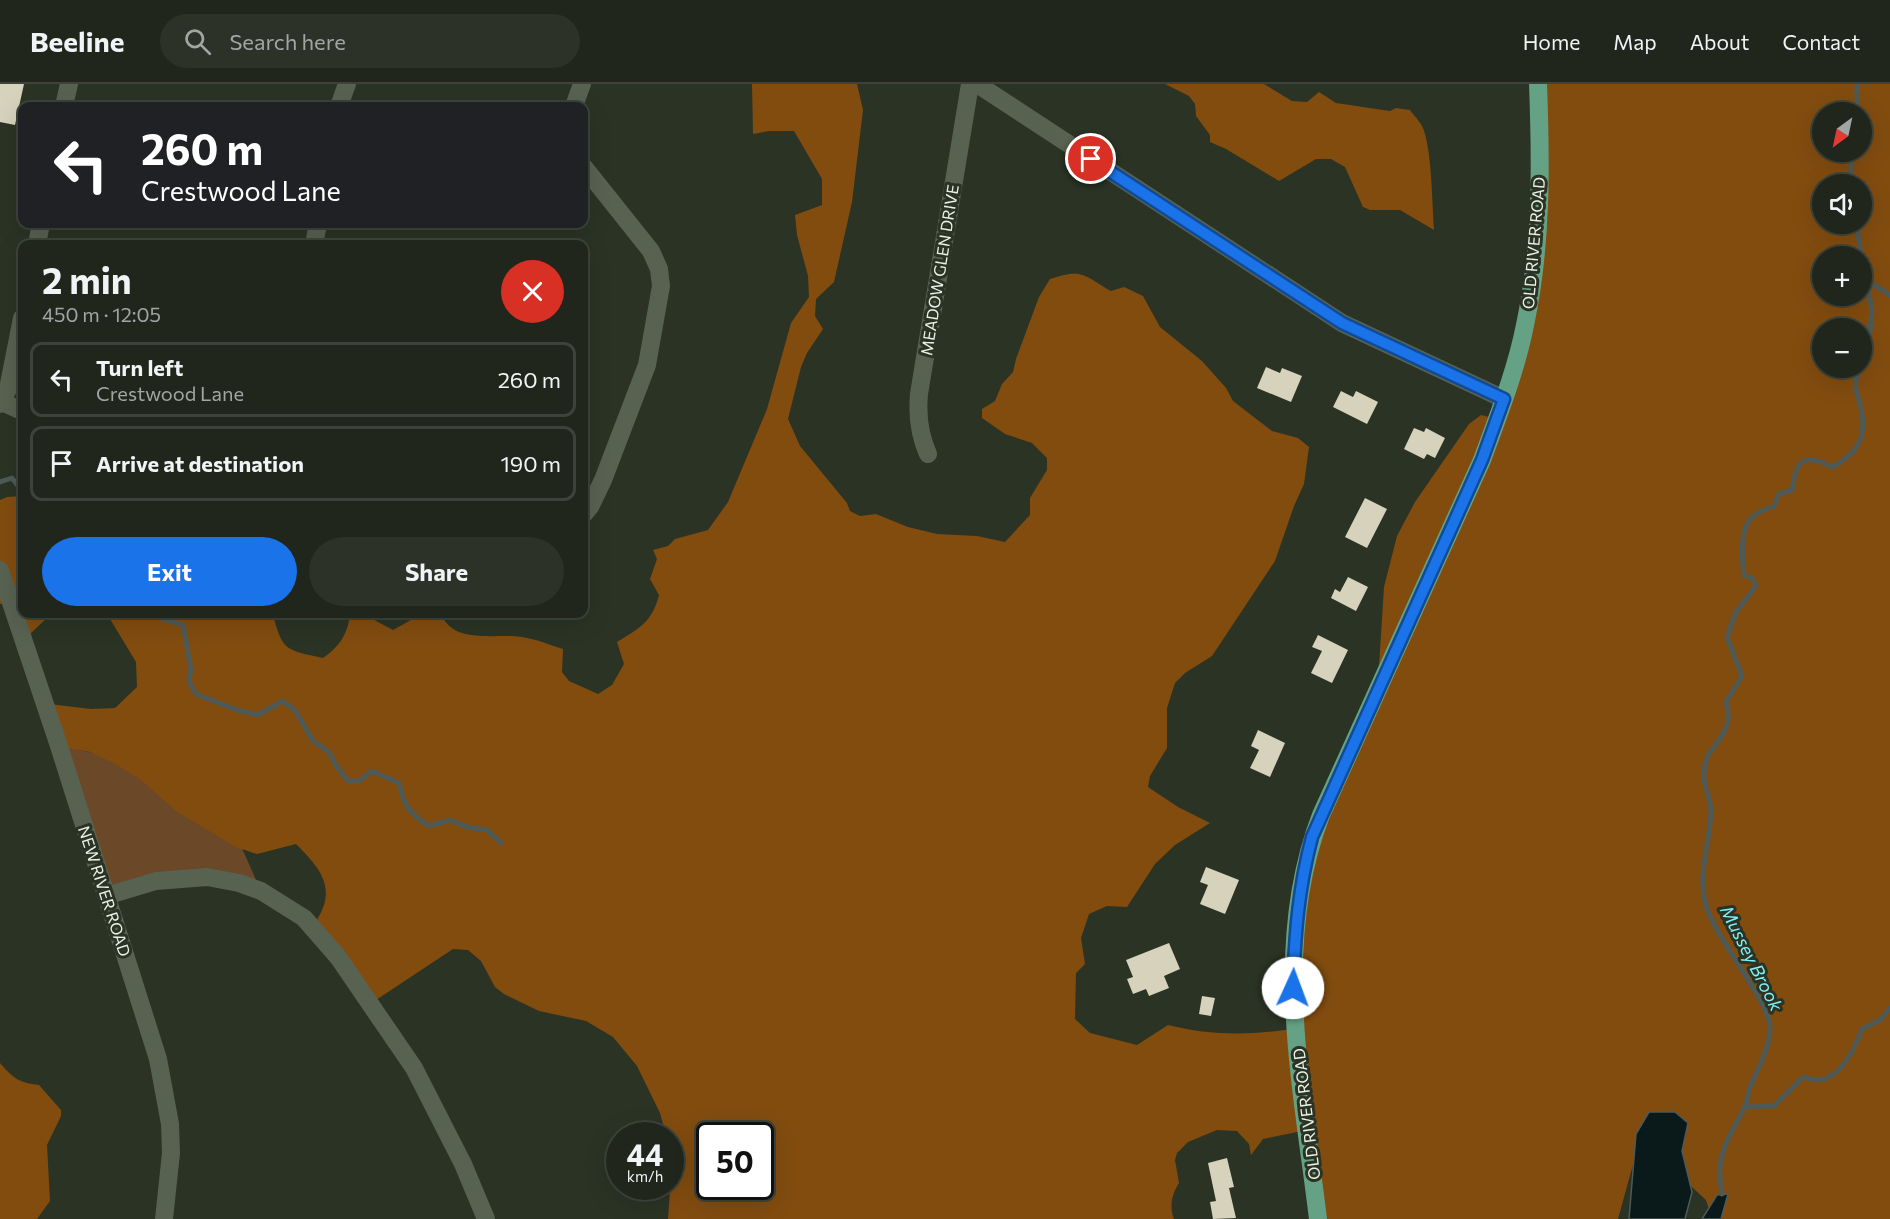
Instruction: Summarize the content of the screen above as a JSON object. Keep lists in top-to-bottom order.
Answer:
{
  "streets": {
    "main road": ["OLD RIVER ROAD"],
    "street": ["MEADOW GLEN DRIVE", "NEW RIVER ROAD"]
  },
  "water": ["Mussey Brook"],
  "north": "bottom left",
  "page": {
    "header": "Beeline",
    "search": "Search here",
    "nav": [
      "Home",
      "Map",
      "About",
      "Contact"
    ],
    "map_buttons": ["+", "−"],
    "turn": ["260 m", "Crestwood Lane"],
    "heading": ["2 min", "450 m · 12:05"],
    "list": [
      {
        "name": "Turn left",
        "note": "Crestwood Lane",
        "value": "260 m"
      },
      {
        "name": "Arrive at destination",
        "value": "190 m"
      }
    ],
    "buttons": ["Exit", "Share"],
    "speed": "44 km/h",
    "limit": "50"
  }
}
